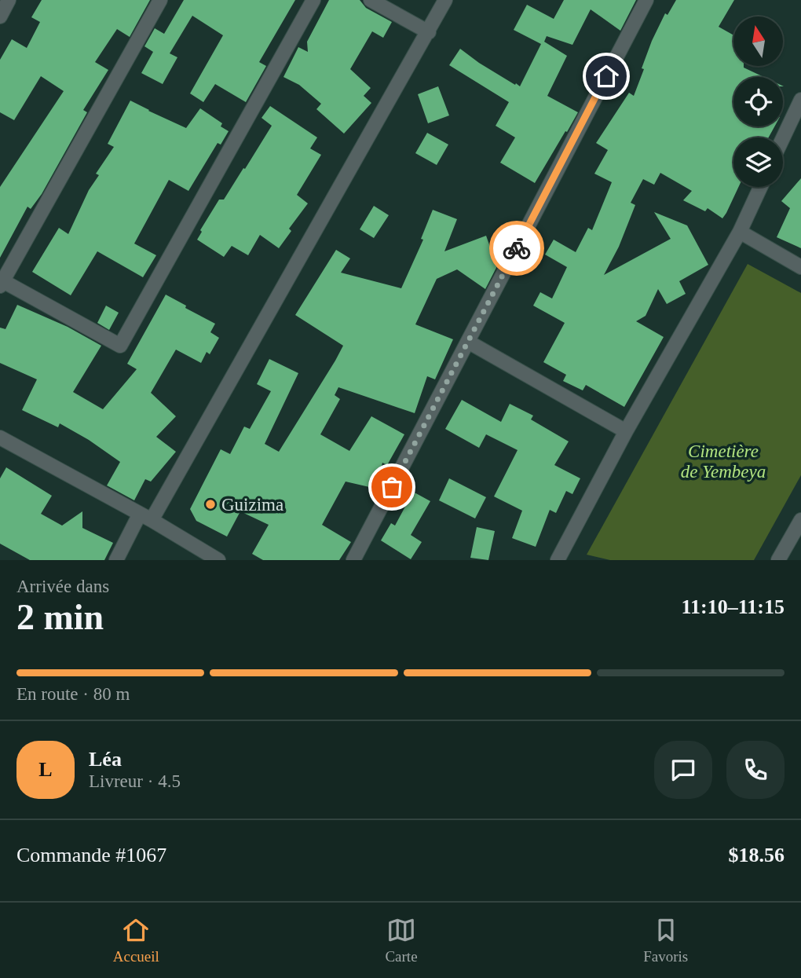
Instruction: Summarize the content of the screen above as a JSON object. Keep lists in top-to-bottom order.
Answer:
{
  "parks": ["Cimetière de Yembeya"],
  "places": ["Guizima"],
  "north": "top",
  "page": {
    "heading": ["2 min", "Arrivée dans", "11:10–11:15"],
    "panel": [
      "Léa",
      "Livreur · 4.5",
      "Commande #1067",
      "$18.56"
    ],
    "bar": "En route · 80 m",
    "round": "L",
    "tabs": ["Accueil", "Carte", "Favoris"]
  }
}
